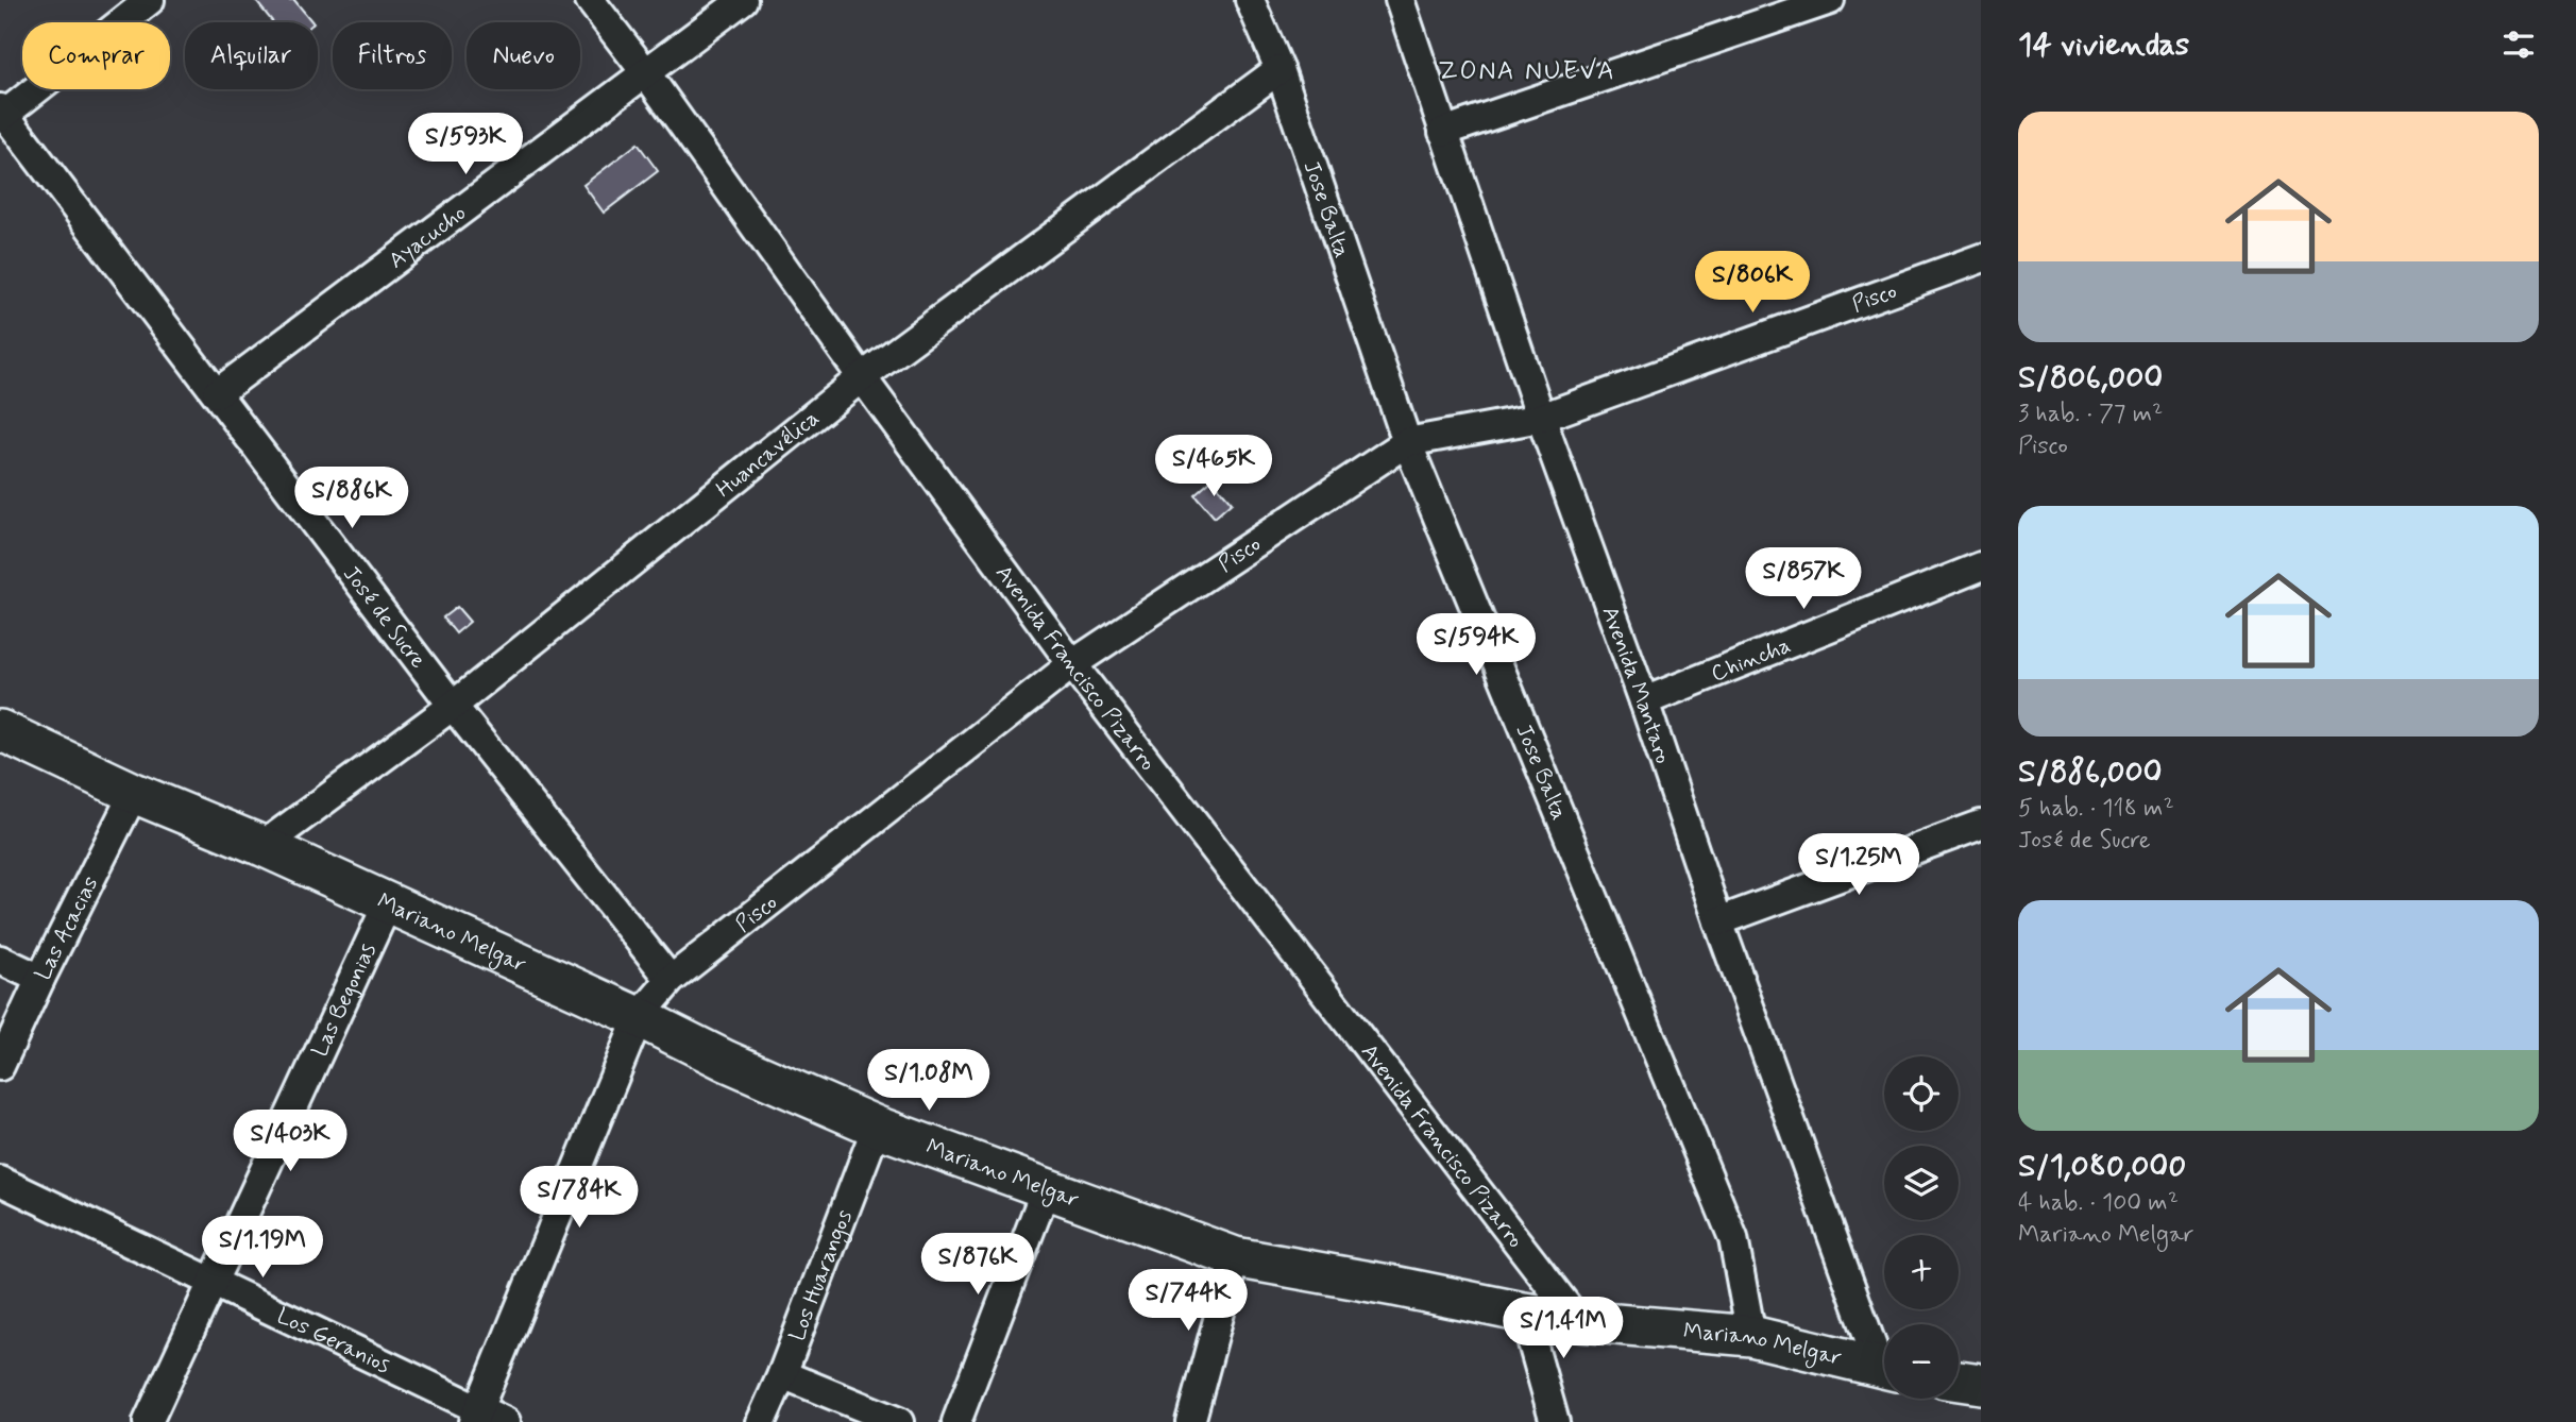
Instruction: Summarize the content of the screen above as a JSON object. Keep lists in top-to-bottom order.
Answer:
{
  "streets": {
    "main road": ["Mariano Melgar"],
    "street": [
      "Jose Balta",
      "Ayacucho",
      "Pisco",
      "Huancavélica",
      "José de Sucre",
      "Chincha",
      "Avenida Francisco Pizarro",
      "Avenida Mantaro",
      "Las Acacias",
      "Las Begonias",
      "Los Huarangos",
      "Los Geranios"
    ]
  },
  "crossings": [
    ["Jose Balta", "Pisco"],
    ["Jose Balta", "Huancavélica"],
    ["Jose Balta", "Mariano Melgar"],
    ["Ayacucho", "José de Sucre"],
    ["Ayacucho", "Avenida Francisco Pizarro"],
    ["Pisco", "José de Sucre"],
    ["Pisco", "Avenida Francisco Pizarro"],
    ["Pisco", "Avenida Mantaro"],
    ["Pisco", "Mariano Melgar"],
    ["Pisco", "Los Geranios"],
    ["Huancavélica", "José de Sucre"],
    ["Huancavélica", "Avenida Francisco Pizarro"],
    ["Huancavélica", "Mariano Melgar"],
    ["Chincha", "Avenida Mantaro"],
    ["Avenida Francisco Pizarro", "Mariano Melgar"],
    ["Las Acacias", "Mariano Melgar"],
    ["Mariano Melgar", "Las Begonias"],
    ["Mariano Melgar", "Los Huarangos"],
    ["Las Begonias", "Los Geranios"]
  ],
  "districts": ["ZONA NUEVA"],
  "page": {
    "heading": "14 viviendas",
    "chip": [
      "Comprar",
      "Alquilar",
      "Filtros",
      "Nuevo"
    ],
    "list": [
      {
        "name": "S/806,000",
        "note": "3 hab. · 77 m² · Pisco"
      },
      {
        "name": "S/886,000",
        "note": "5 hab. · 118 m² · José de Sucre"
      },
      {
        "name": "S/1,080,000",
        "note": "4 hab. · 100 m² · Mariano Melgar"
      }
    ],
    "price": [
      "S/593K",
      "S/806K",
      "S/465K",
      "S/886K",
      "S/857K",
      "S/594K",
      "S/1.25M",
      "S/1.08M",
      "S/403K",
      "S/784K",
      "S/1.19M",
      "S/876K",
      "S/744K",
      "S/1.41M"
    ],
    "map_buttons": ["+", "−"]
  }
}
